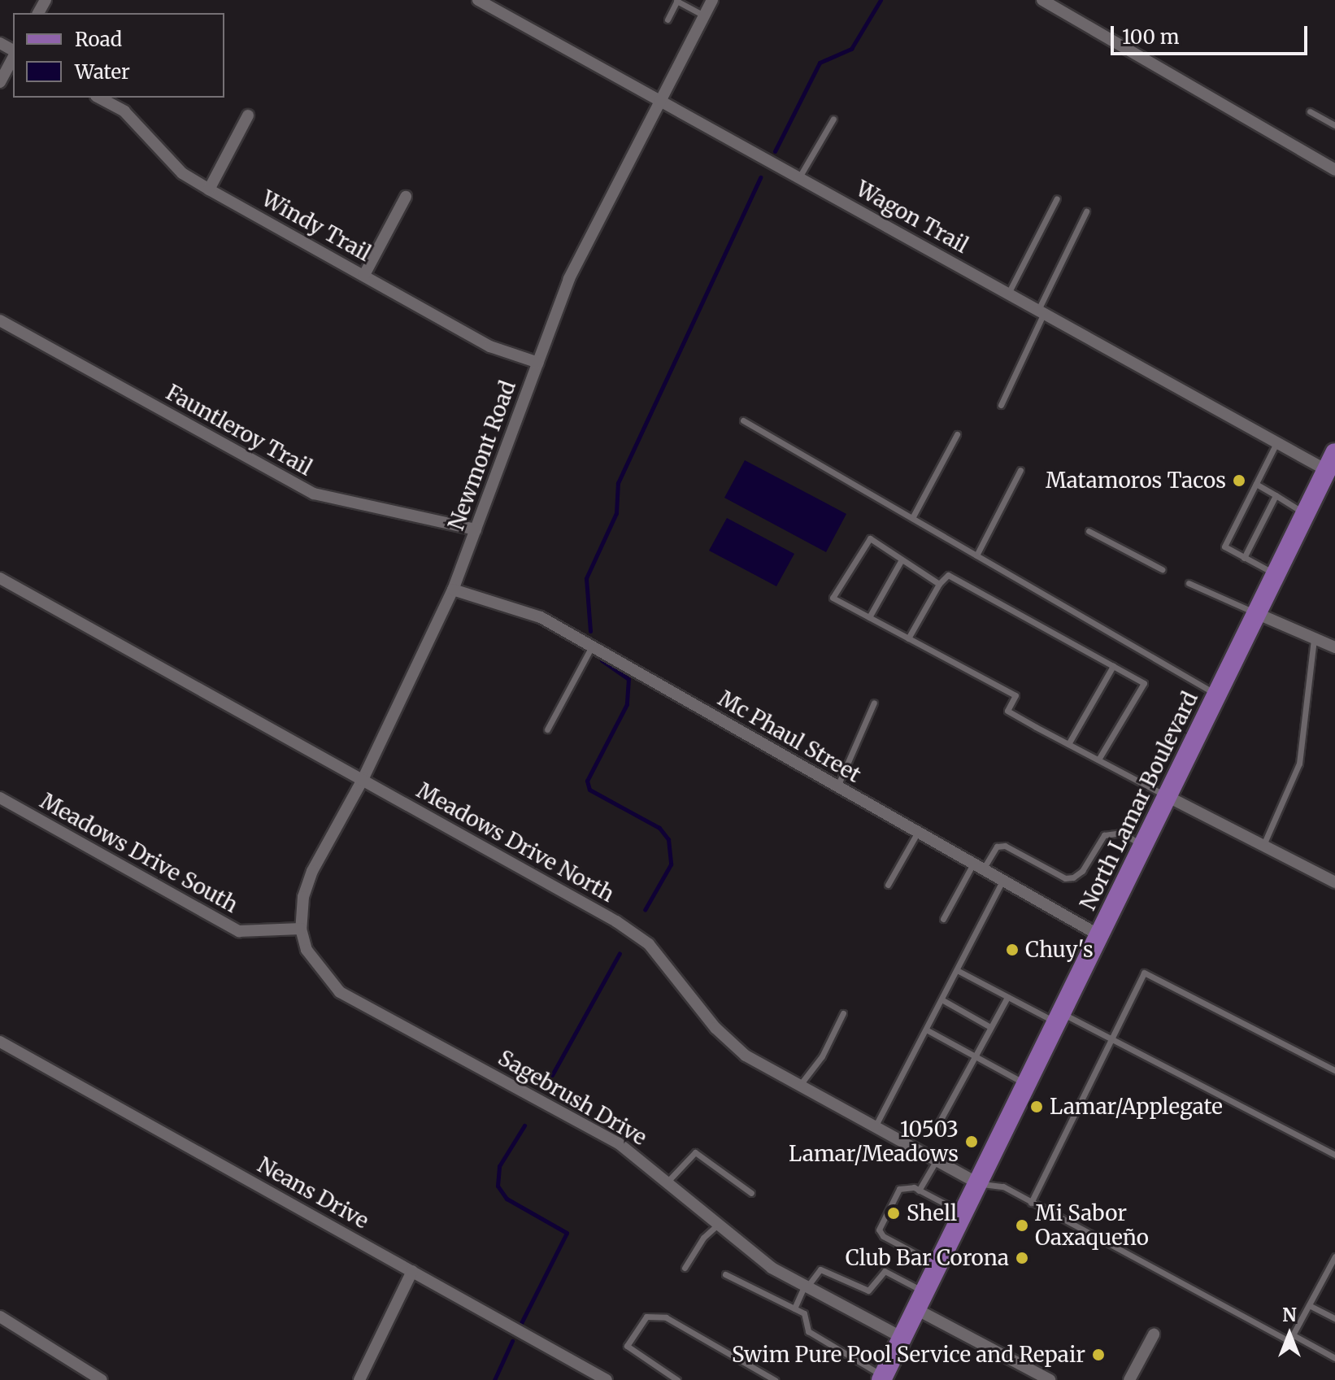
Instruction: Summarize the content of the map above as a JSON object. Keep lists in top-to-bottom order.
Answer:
{
  "streets": {
    "main road": ["North Lamar Boulevard"],
    "street": [
      "Wagon Trail",
      "Windy Trail",
      "Fauntleroy Trail",
      "Newmont Road",
      "Mc Phaul Street",
      "Meadows Drive North",
      "Meadows Drive South",
      "Sagebrush Drive",
      "Neans Drive"
    ]
  },
  "crossings": [
    ["Wagon Trail", "Newmont Road"],
    ["Wagon Trail", "North Lamar Boulevard"],
    ["Windy Trail", "Newmont Road"],
    ["Fauntleroy Trail", "Newmont Road"],
    ["Newmont Road", "Mc Phaul Street"],
    ["Newmont Road", "Meadows Drive North"],
    ["Newmont Road", "Meadows Drive South"],
    ["Newmont Road", "Sagebrush Drive"],
    ["Mc Phaul Street", "North Lamar Boulevard"],
    ["North Lamar Boulevard", "Meadows Drive North"],
    ["North Lamar Boulevard", "Sagebrush Drive"],
    ["Meadows Drive South", "Sagebrush Drive"]
  ],
  "places": [
    "Matamoros Tacos",
    "Chuy's",
    "Lamar/Applegate",
    "10503 Lamar/Meadows",
    "Shell",
    "Mi Sabor Oaxaqueño",
    "Club Bar Corona",
    "Swim Pure Pool Service and Repair"
  ],
  "legend": ["Road", "Water"],
  "scale_bar": "100 m",
  "north": "top"
}
